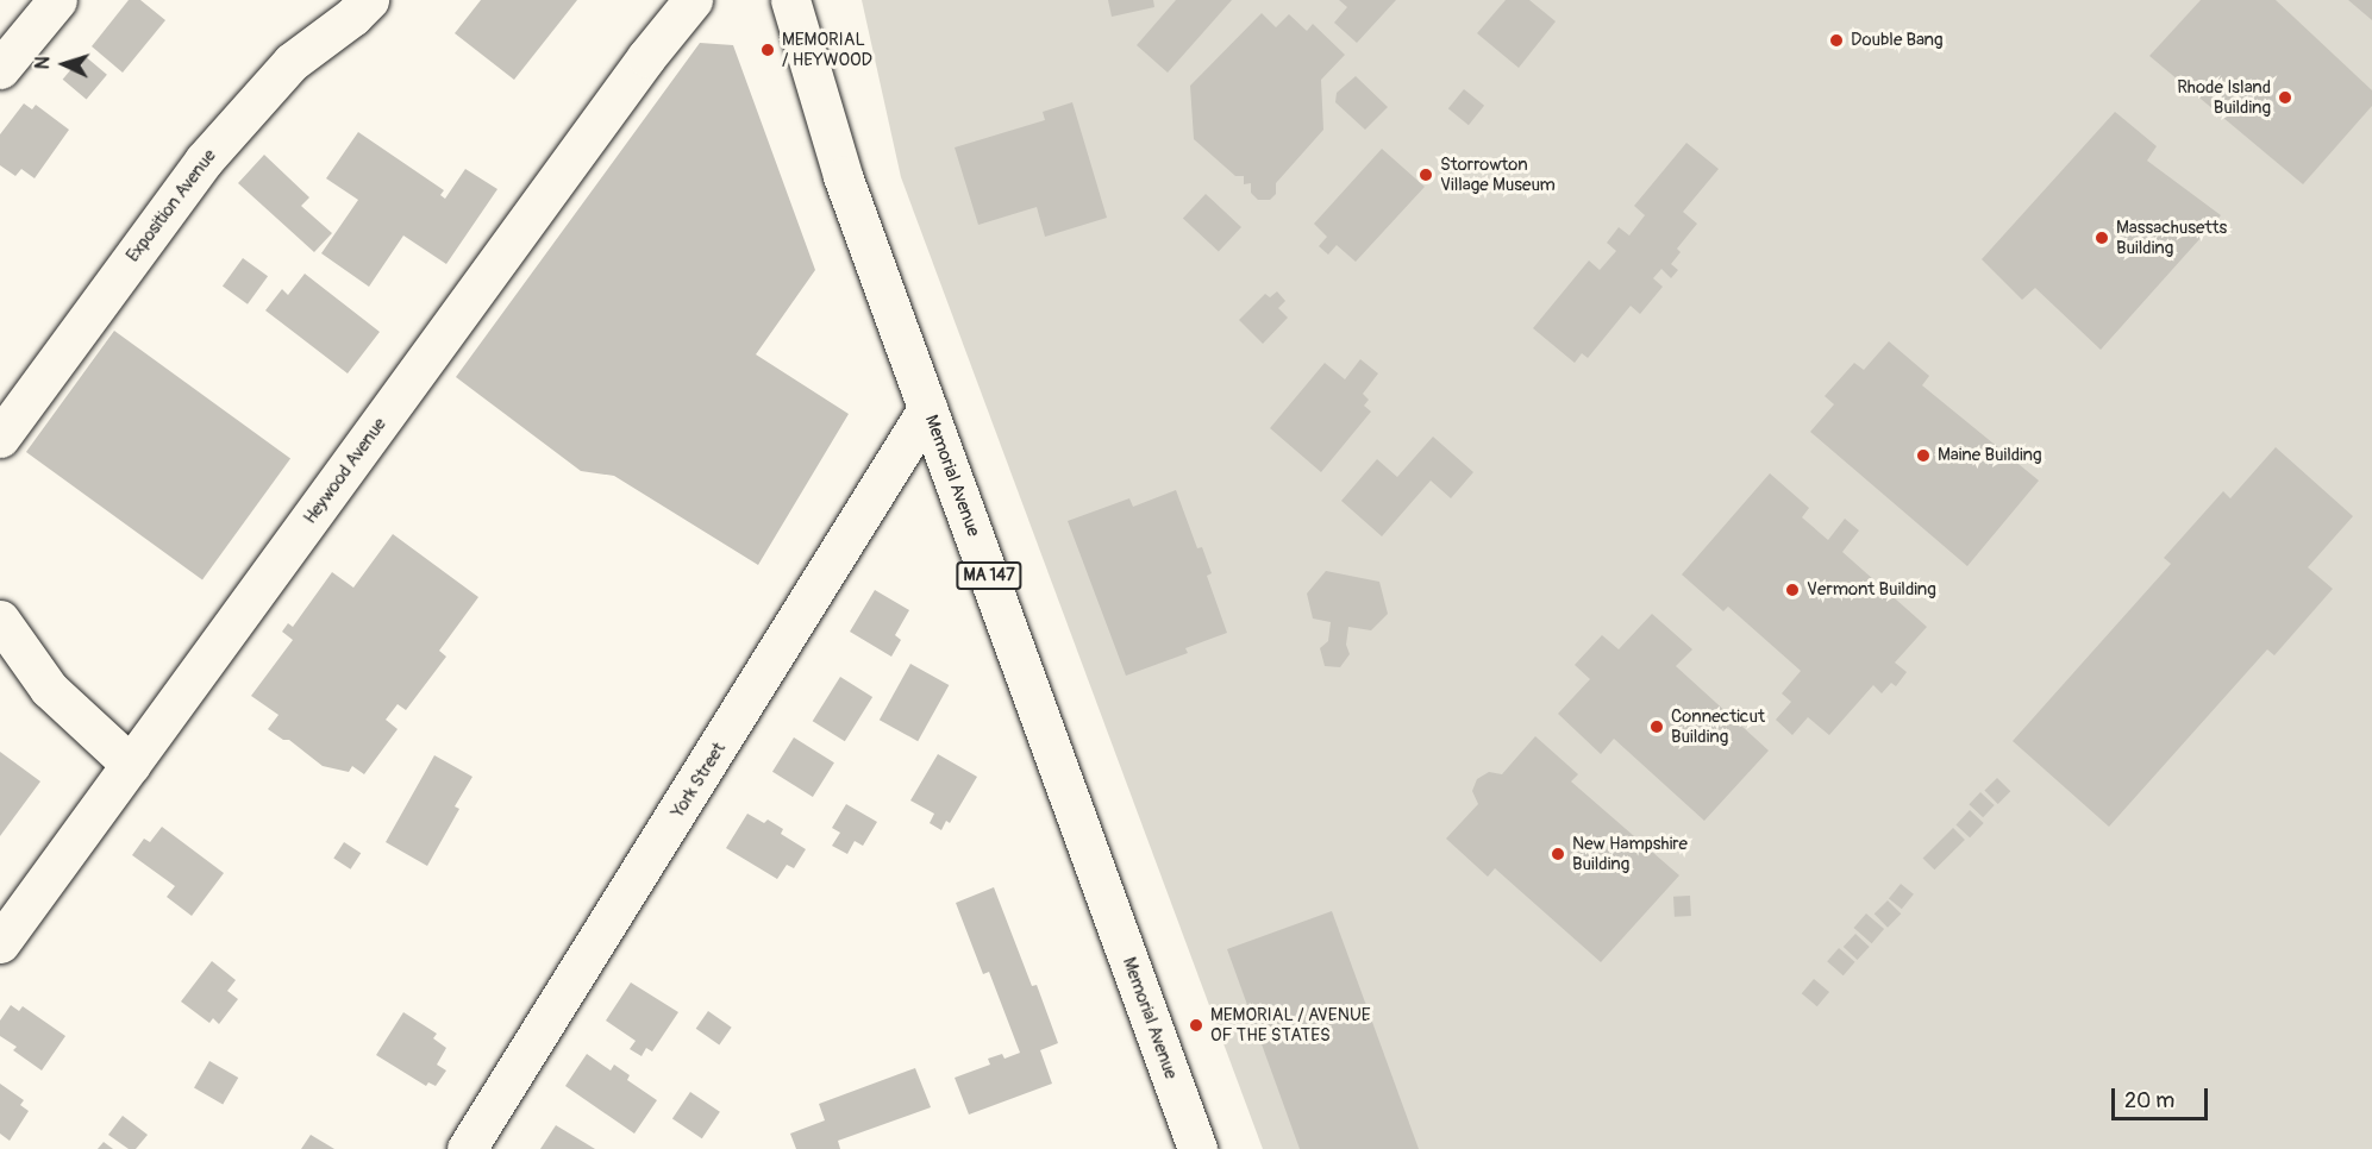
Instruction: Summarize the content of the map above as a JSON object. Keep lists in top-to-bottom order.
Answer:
{
  "streets": {
    "street": [
      "Exposition Avenue",
      "Heywood Avenue",
      "Memorial Avenue",
      "MA 147",
      "York Street"
    ]
  },
  "crossings": [
    ["Memorial Avenue", "York Street"]
  ],
  "places": [
    "Double Bang",
    "MEMORIAL / HEYWOOD",
    "Rhode Island Building",
    "Storrowton Village Museum",
    "Massachusetts Building",
    "Maine Building",
    "Vermont Building",
    "Connecticut Building",
    "New Hampshire Building",
    "MEMORIAL / AVENUE OF THE STATES"
  ],
  "scale_bar": "20 m",
  "north": "left"
}
